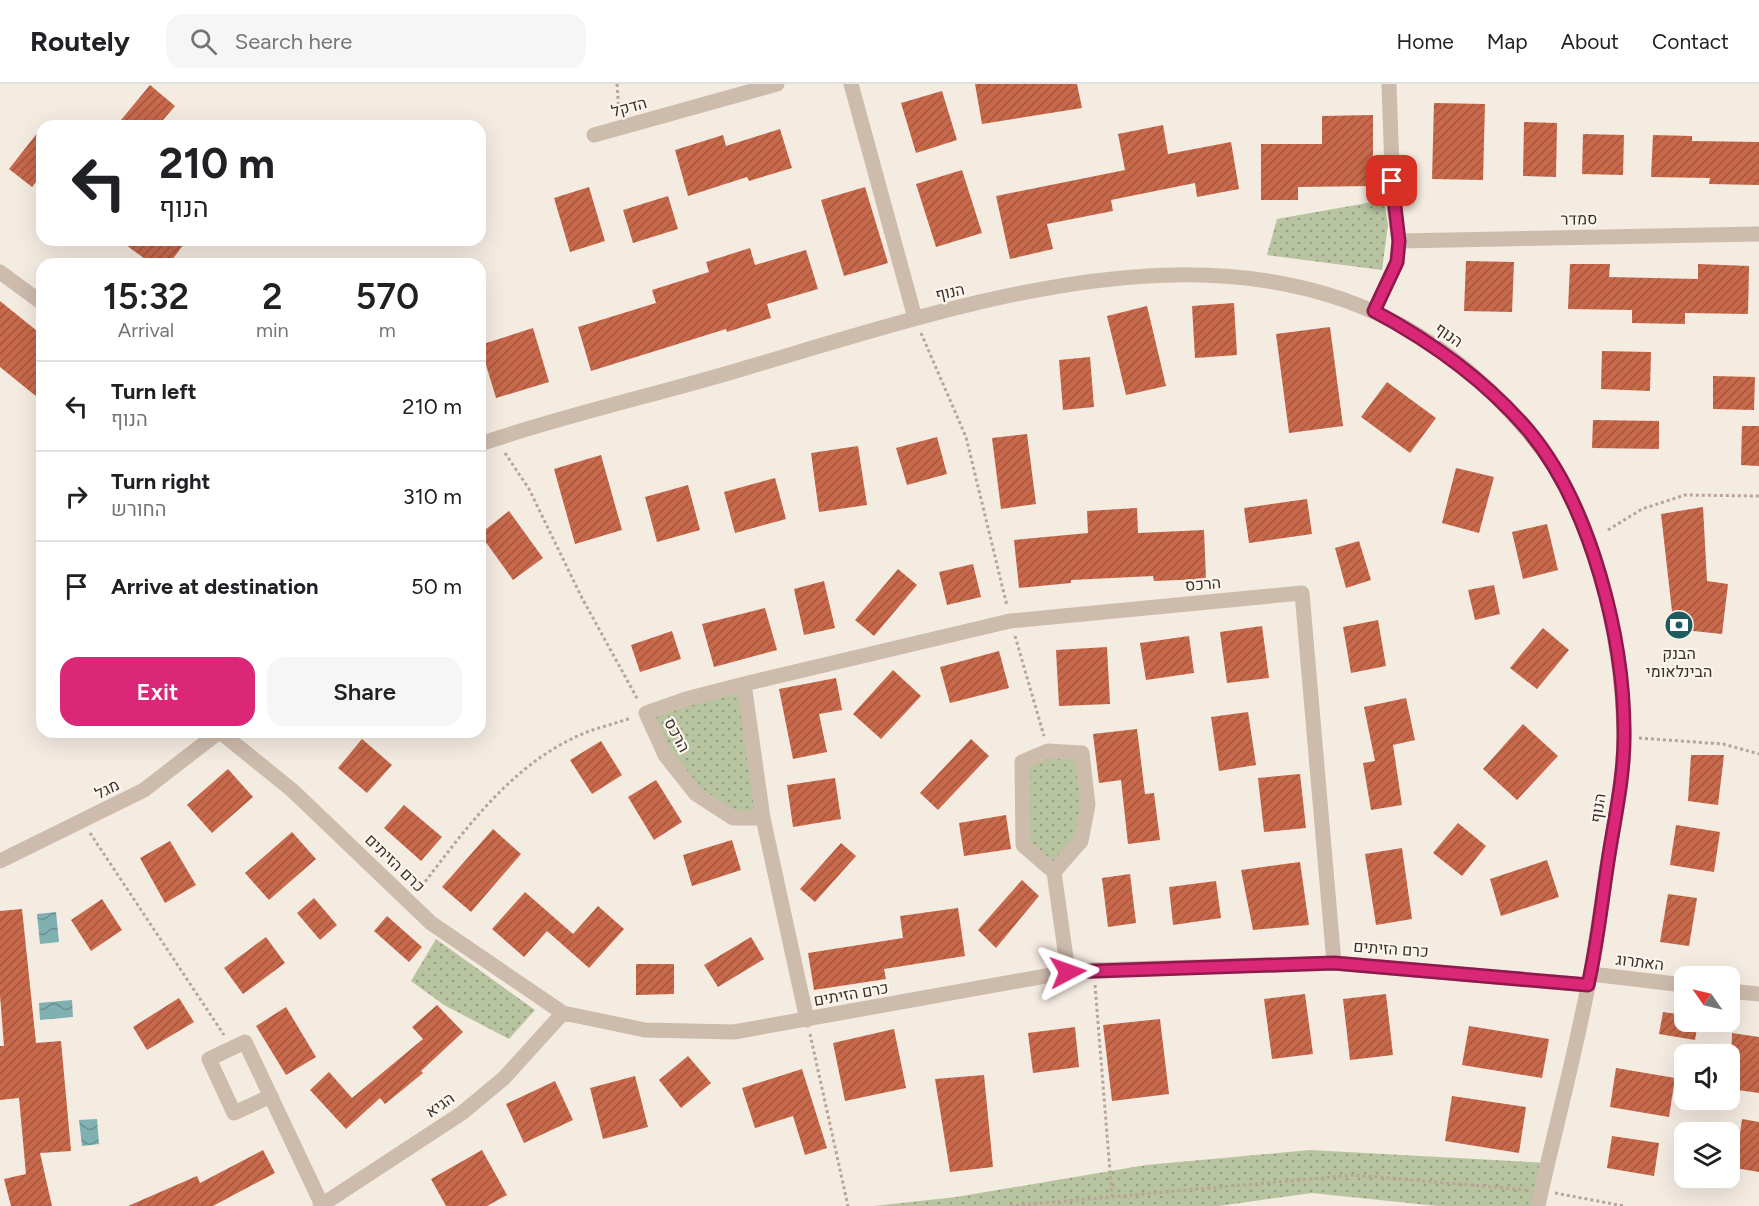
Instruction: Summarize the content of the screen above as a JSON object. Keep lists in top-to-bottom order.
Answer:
{
  "streets": {
    "street": [
      "הדקל",
      "סמדר",
      "הנוף",
      "הרכס",
      "מגל",
      "כרם הזיתים",
      "האתרוג",
      "הגיא"
    ]
  },
  "crossings": [
    ["הנוף", "כרם הזיתים"],
    ["הנוף", "האתרוג"],
    ["הרכס", "כרם הזיתים"],
    ["כרם הזיתים", "האתרוג"],
    ["כרם הזיתים", "הגיא"]
  ],
  "places": {
    "bank": ["הבנק הבינלאומי"]
  },
  "north": "top left",
  "page": {
    "header": "Routely",
    "search": "Search here",
    "nav": [
      "Home",
      "Map",
      "About",
      "Contact"
    ],
    "turn": ["210 m", "הנוף"],
    "eta": [
      "15:32",
      "Arrival",
      "2",
      "min",
      "570",
      "m"
    ],
    "list": [
      {
        "name": "Turn left",
        "note": "הנוף",
        "value": "210 m"
      },
      {
        "name": "Turn right",
        "note": "החורש",
        "value": "310 m"
      },
      {
        "name": "Arrive at destination",
        "value": "50 m"
      }
    ],
    "buttons": ["Exit", "Share"]
  }
}
